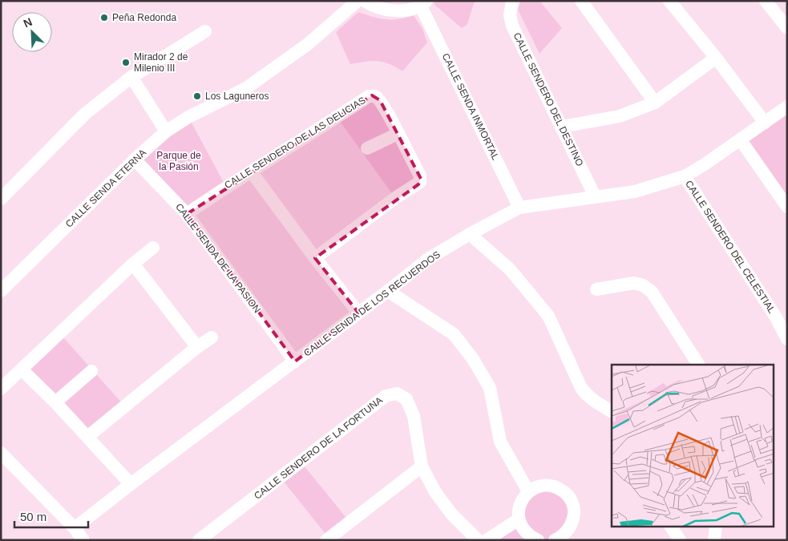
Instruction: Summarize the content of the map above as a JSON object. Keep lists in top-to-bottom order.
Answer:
{
  "streets": {
    "street": [
      "CALLE SENDERO DEL DESTINO",
      "CALLE SENDA INMORTAL",
      "CALLE SENDERO DE LAS DELICIAS",
      "CALLE SENDA ETERNA",
      "CALLE SENDERO DEL CELESTIAL",
      "CALLE SENDA DE LA PASION",
      "CALLE SENDA DE LOS RECUERDOS",
      "CALLE SENDERO DE LA FORTUNA"
    ]
  },
  "crossings": [
    ["CALLE SENDERO DEL DESTINO", "CALLE SENDA DE LOS RECUERDOS"],
    ["CALLE SENDA INMORTAL", "CALLE SENDA DE LOS RECUERDOS"],
    ["CALLE SENDERO DE LAS DELICIAS", "CALLE SENDA DE LA PASION"],
    ["CALLE SENDA ETERNA", "CALLE SENDA DE LA PASION"],
    ["CALLE SENDERO DEL CELESTIAL", "CALLE SENDA DE LOS RECUERDOS"],
    ["CALLE SENDA DE LA PASION", "CALLE SENDA DE LOS RECUERDOS"]
  ],
  "parks": ["Parque de la Pasión"],
  "places": ["Peña Redonda", "Mirador 2 de Milenio III", "Los Laguneros"],
  "scale_bar": "50 m",
  "north": "top left"
}
